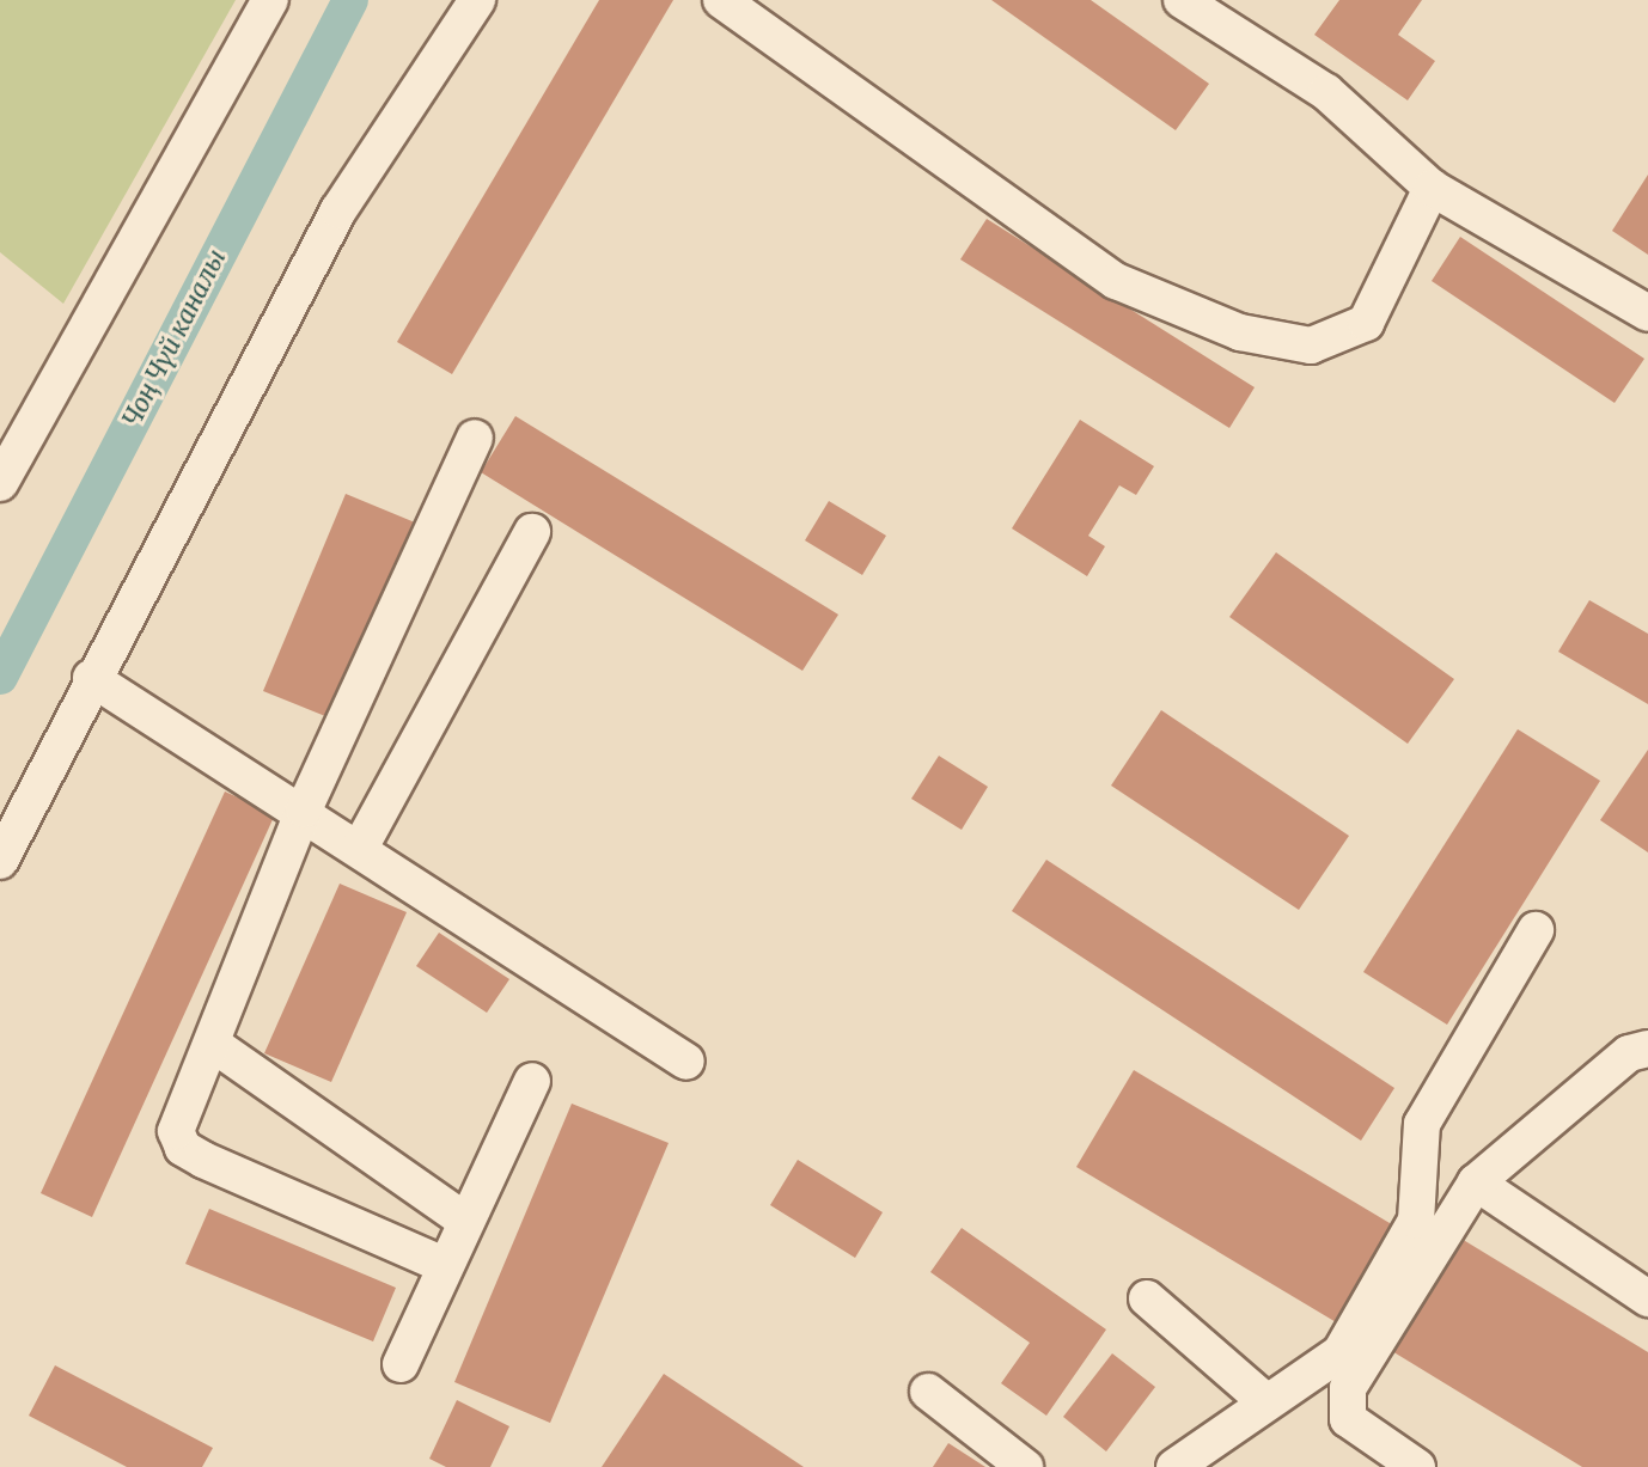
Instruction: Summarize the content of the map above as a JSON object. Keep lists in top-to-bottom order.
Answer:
{
  "water": ["Чоң Чүй каналы"]
}
